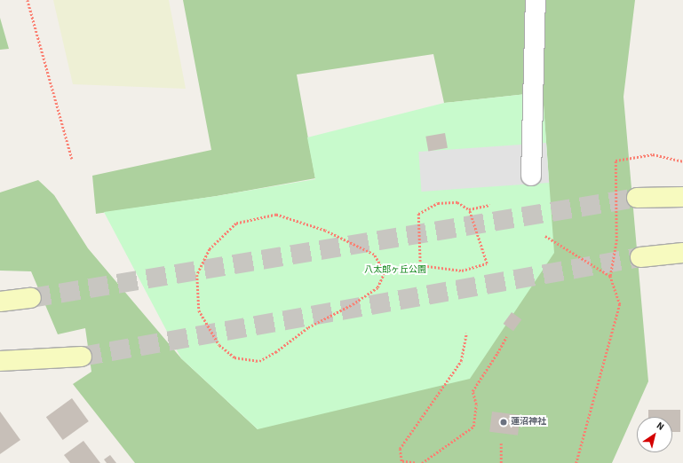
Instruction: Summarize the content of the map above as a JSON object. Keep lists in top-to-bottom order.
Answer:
{
  "parks": ["八太郎ヶ丘公園"],
  "places": ["蓮沼神社"],
  "north": "top right"
}
